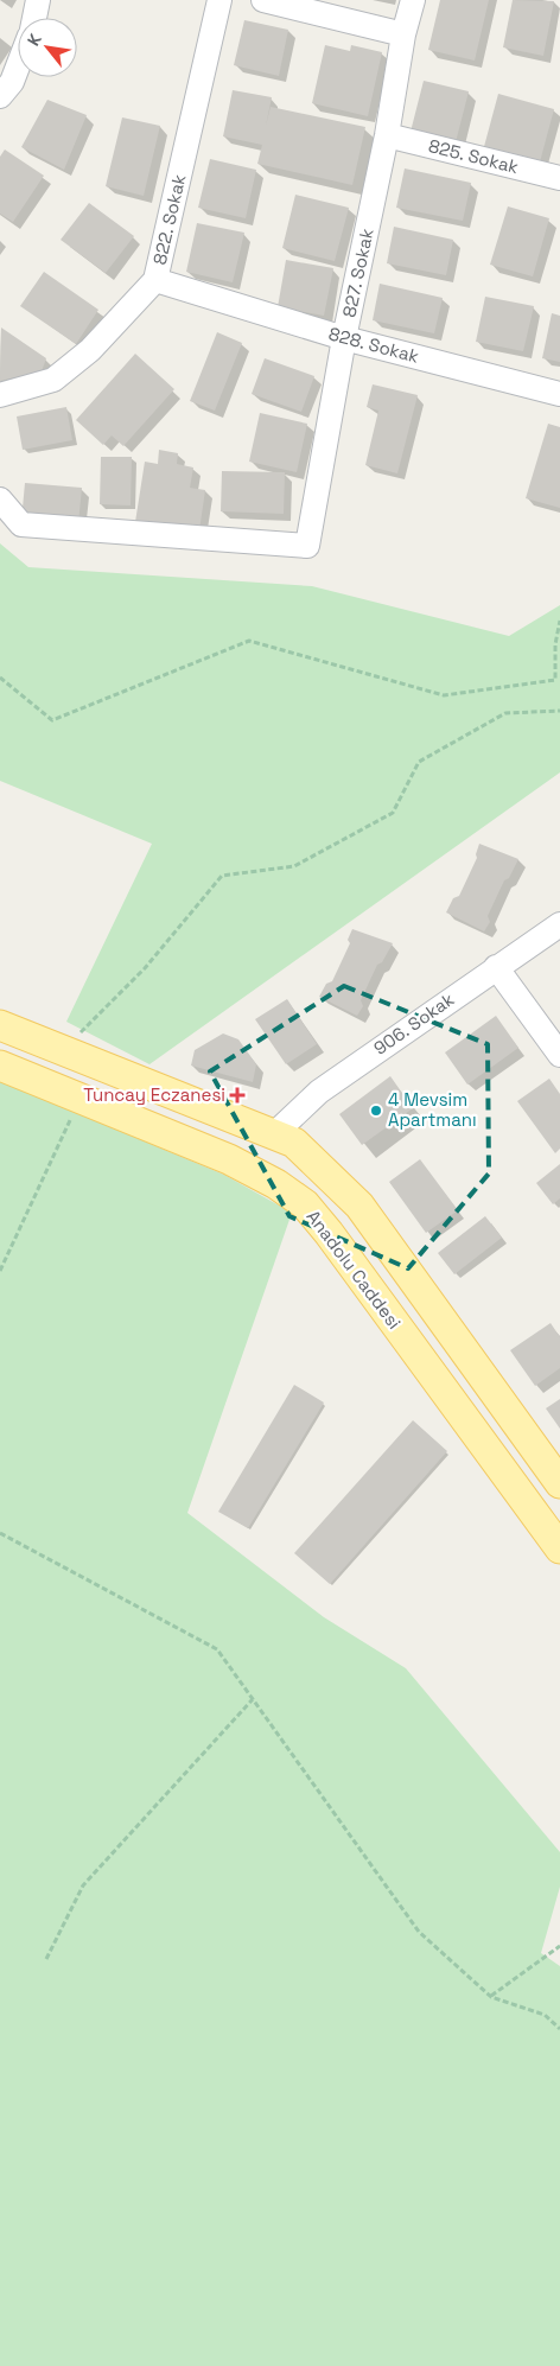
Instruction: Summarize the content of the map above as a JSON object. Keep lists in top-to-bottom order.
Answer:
{
  "streets": {
    "main road": ["Anadolu Caddesi"],
    "street": [
      "825. Sokak",
      "822. Sokak",
      "827. Sokak",
      "828. Sokak",
      "906. Sokak"
    ]
  },
  "crossings": [
    ["825. Sokak", "827. Sokak"],
    ["822. Sokak", "828. Sokak"],
    ["827. Sokak", "828. Sokak"]
  ],
  "places": {
    "health": ["Tuncay Eczanesi"],
    "other": ["4 Mevsim Apartmanı"]
  },
  "north": "top left"
}
